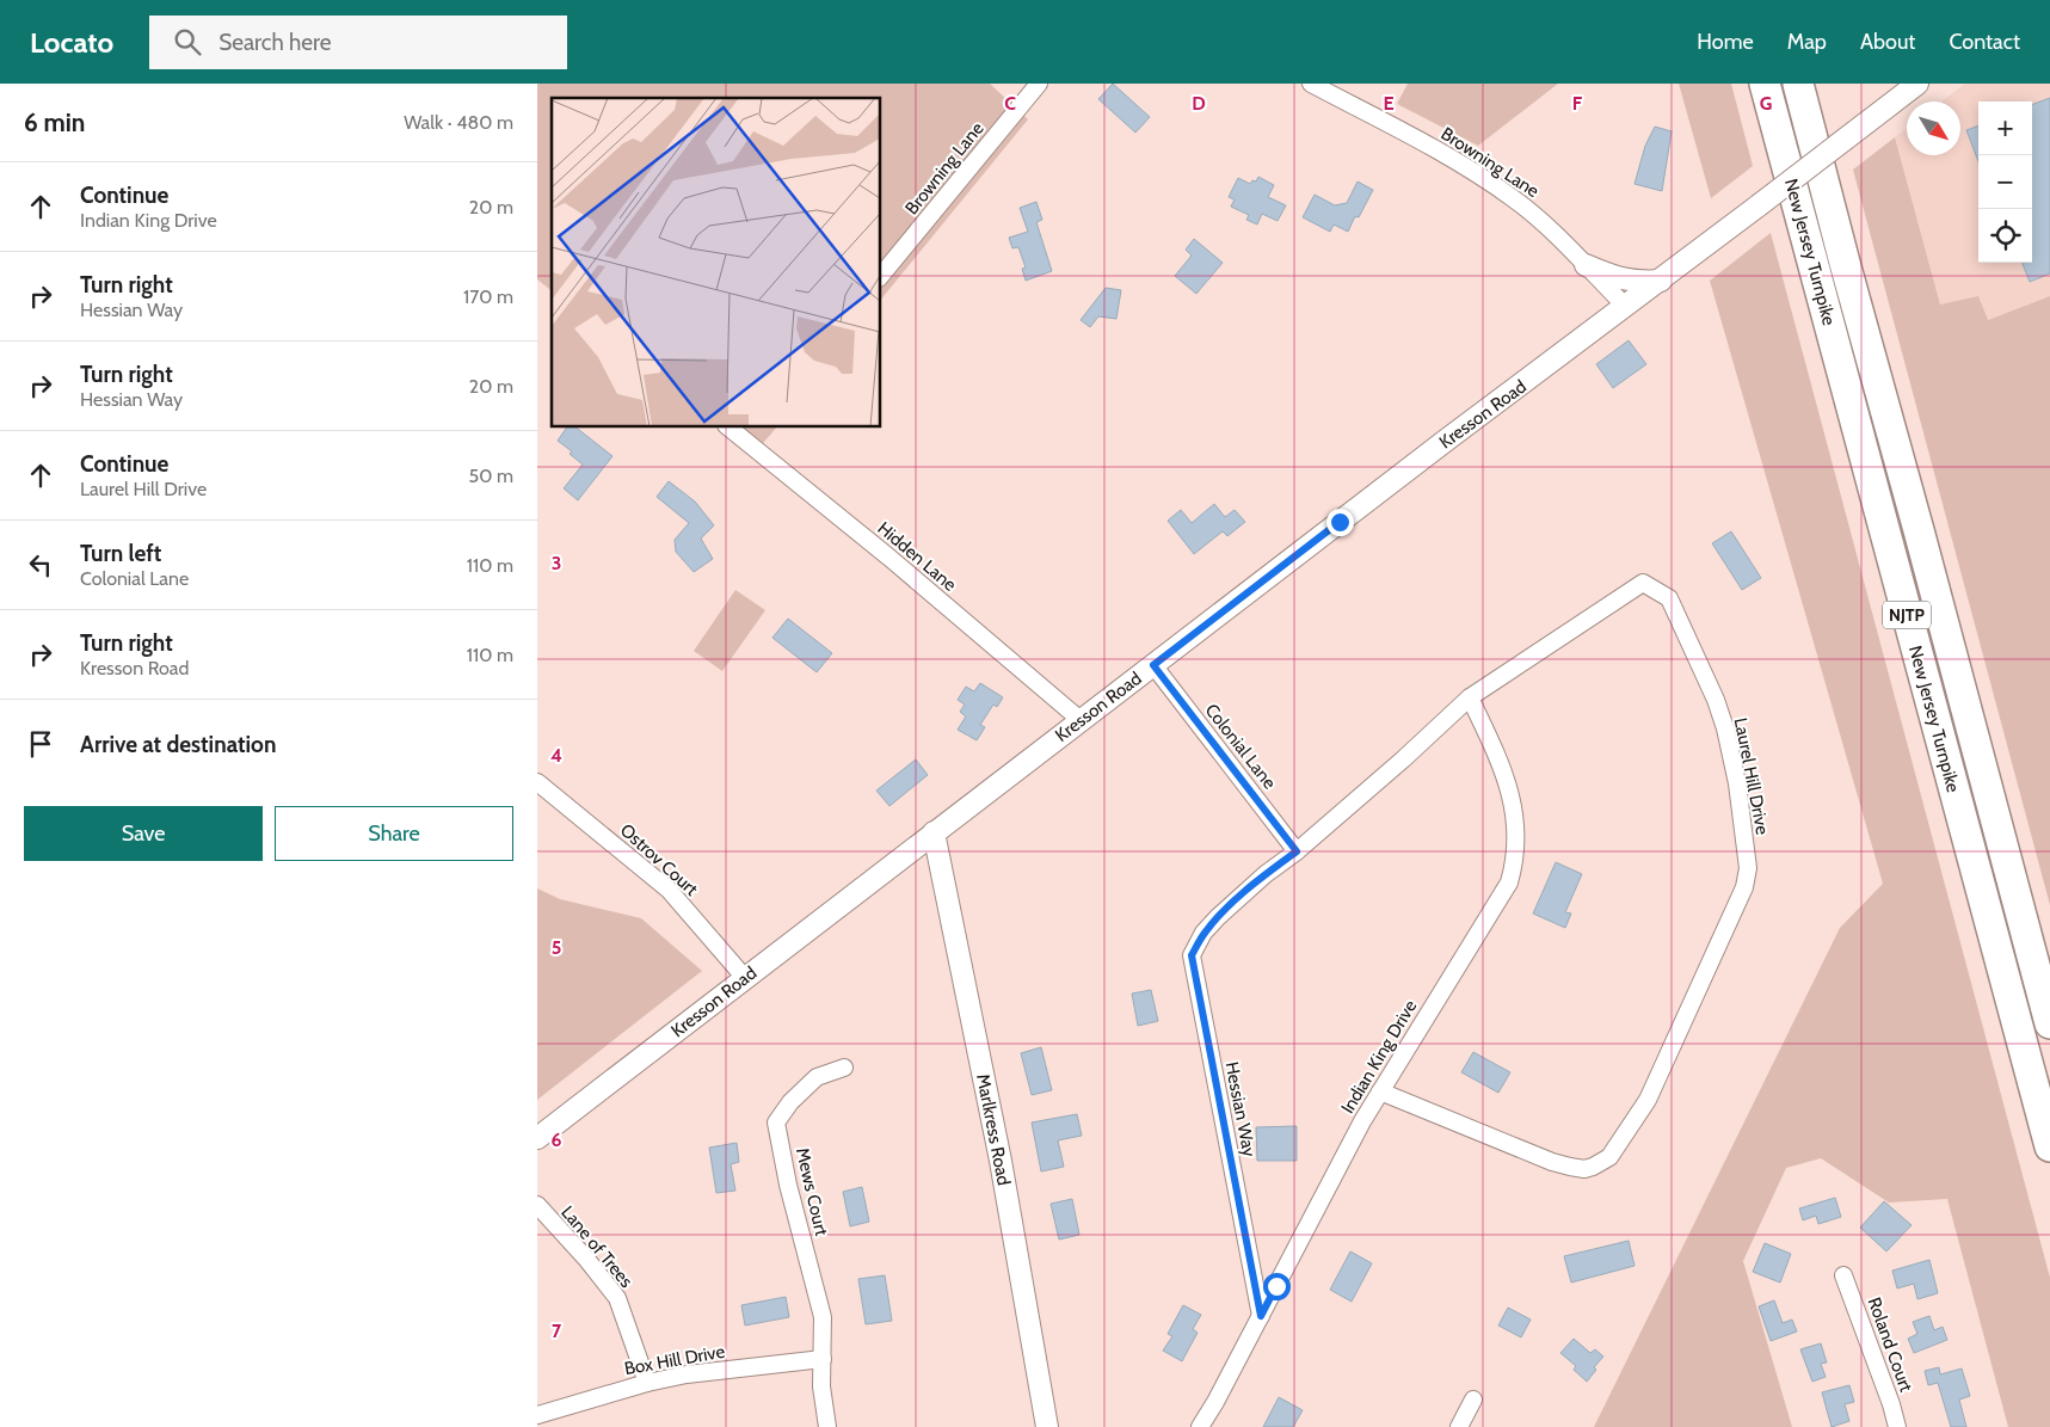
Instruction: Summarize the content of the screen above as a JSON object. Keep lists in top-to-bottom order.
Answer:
{
  "streets": {
    "highway": ["New Jersey Turnpike", "NJTP"],
    "street": [
      "Browning Lane",
      "Kresson Road",
      "Hidden Lane",
      "Colonial Lane",
      "Laurel Hill Drive",
      "Ostrov Court",
      "Indian King Drive",
      "Hessian Way",
      "Marlkress Road",
      "Mews Court",
      "Lane of Trees",
      "Roland Court",
      "Box Hill Drive"
    ]
  },
  "crossings": [
    ["Browning Lane", "Kresson Road"],
    ["Kresson Road", "Hidden Lane"],
    ["Kresson Road", "Colonial Lane"],
    ["Kresson Road", "Ostrov Court"],
    ["Kresson Road", "Marlkress Road"],
    ["Colonial Lane", "Laurel Hill Drive"],
    ["Laurel Hill Drive", "Indian King Drive"],
    ["Laurel Hill Drive", "Hessian Way"],
    ["Indian King Drive", "Hessian Way"],
    ["Mews Court", "Box Hill Drive"],
    ["Lane of Trees", "Box Hill Drive"]
  ],
  "north": "bottom right",
  "page": {
    "header": "Locato",
    "search": "Search here",
    "nav": [
      "Home",
      "Map",
      "About",
      "Contact"
    ],
    "heading": ["6 min", "Walk · 480 m"],
    "map_buttons": ["+", "−"],
    "list": [
      ["Continue", "Indian King Drive", "20 m"],
      ["Turn right", "Hessian Way", "170 m"],
      ["Turn right", "Hessian Way", "20 m"],
      ["Continue", "Laurel Hill Drive", "50 m"],
      ["Turn left", "Colonial Lane", "110 m"],
      ["Turn right", "Kresson Road", "110 m"],
      "Arrive at destination"
    ],
    "buttons": ["Save", "Share"]
  },
  "grid": {
    "columns": [
      "C",
      "D",
      "E",
      "F",
      "G"
    ],
    "rows": [
      "3",
      "4",
      "5",
      "6",
      "7"
    ]
  }
}
